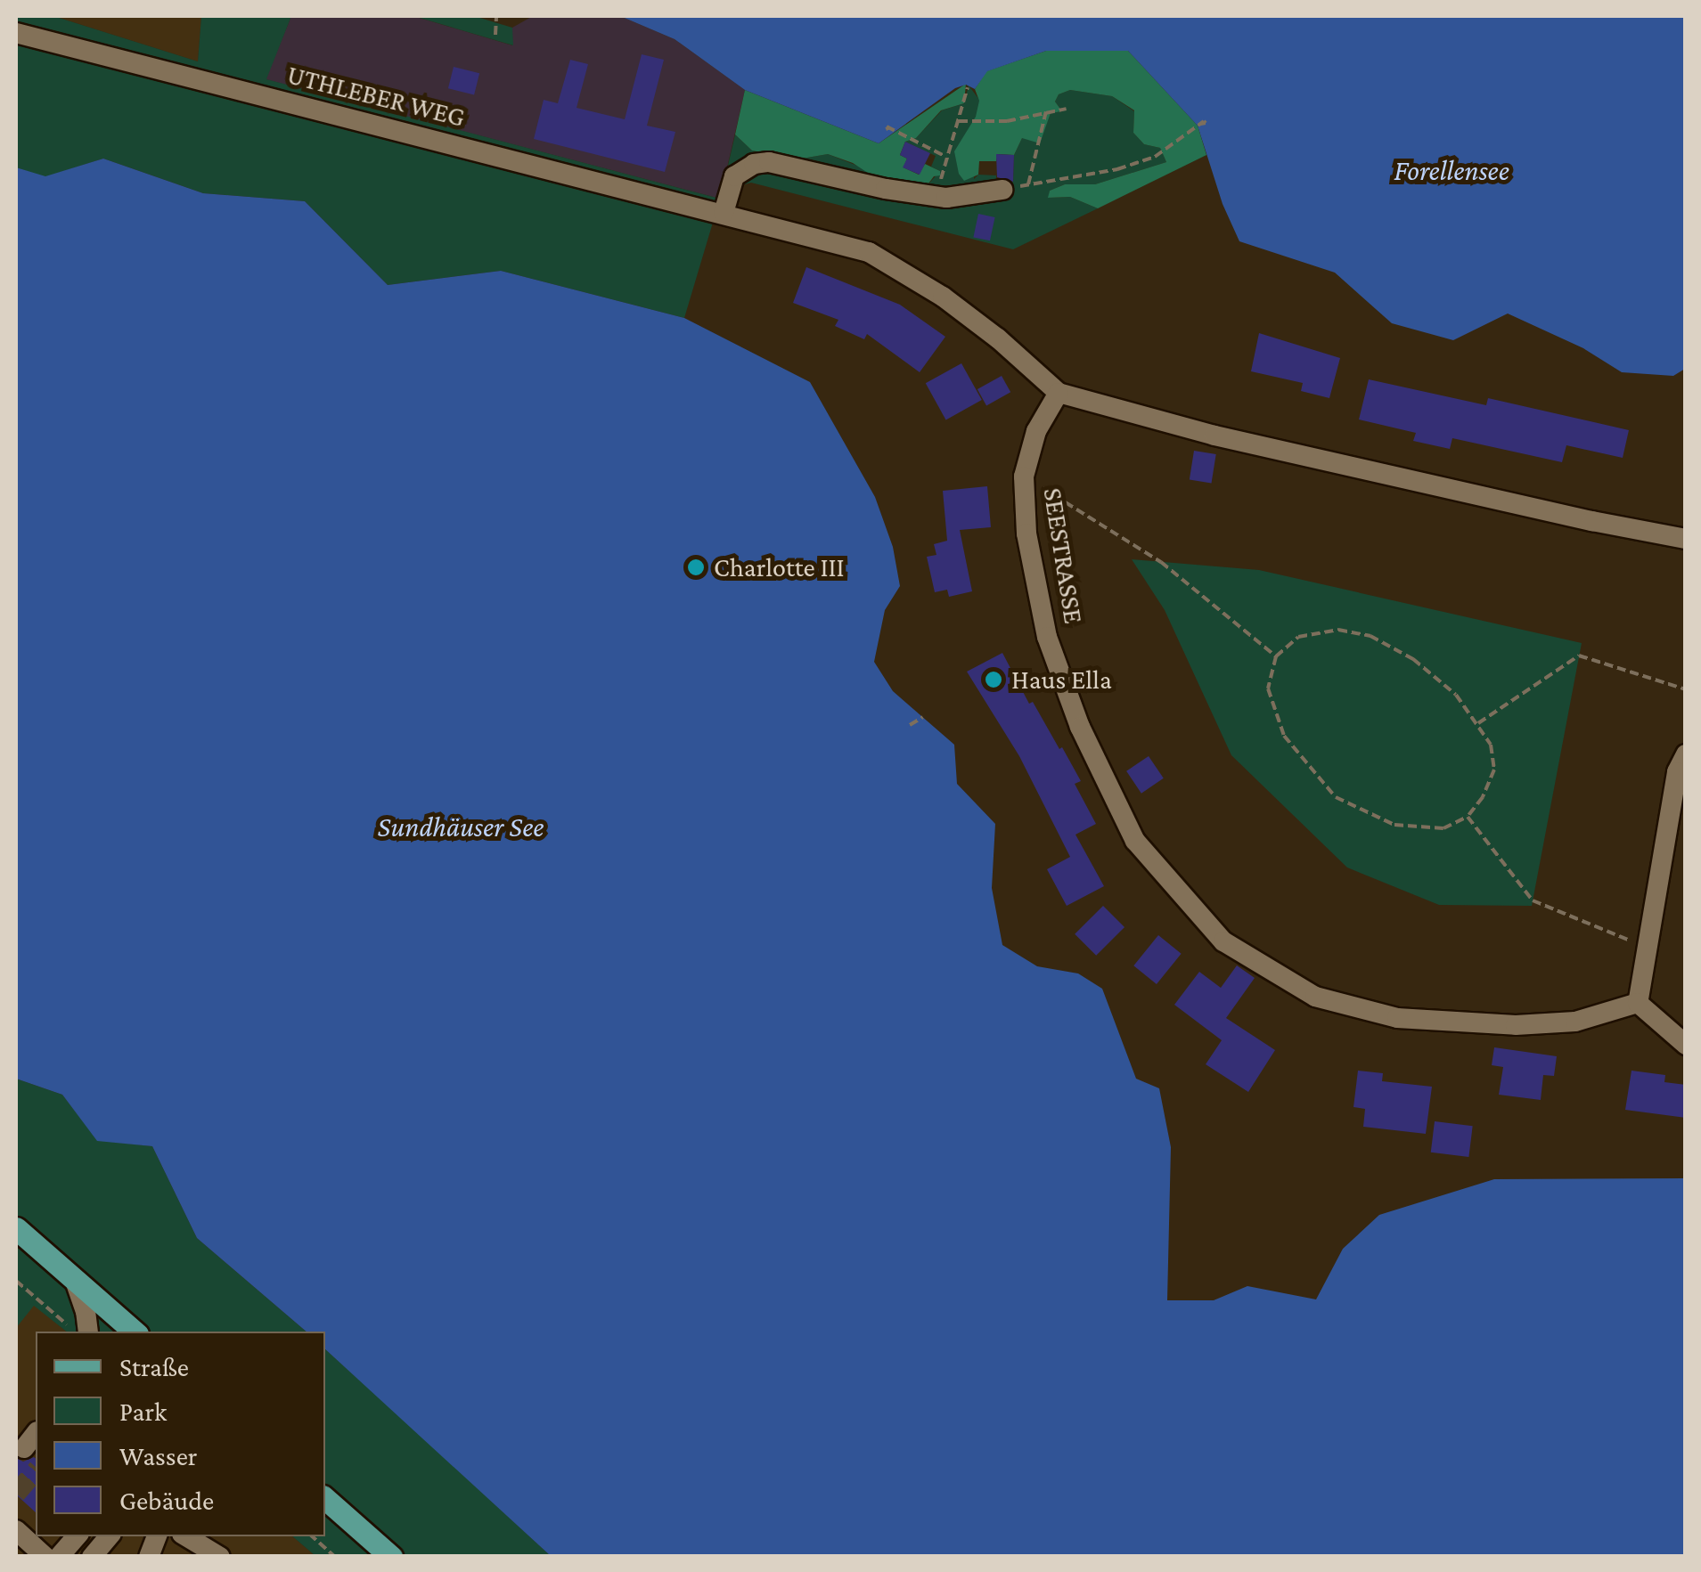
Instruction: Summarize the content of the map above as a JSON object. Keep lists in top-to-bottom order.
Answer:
{
  "streets": {
    "street": ["UTHLEBER WEG", "SEESTRASSE"]
  },
  "water": ["Forellensee", "Sundhäuser See"],
  "places": ["Charlotte III", "Haus Ella"],
  "legend": [
    "Straße",
    "Park",
    "Wasser",
    "Gebäude"
  ]
}
